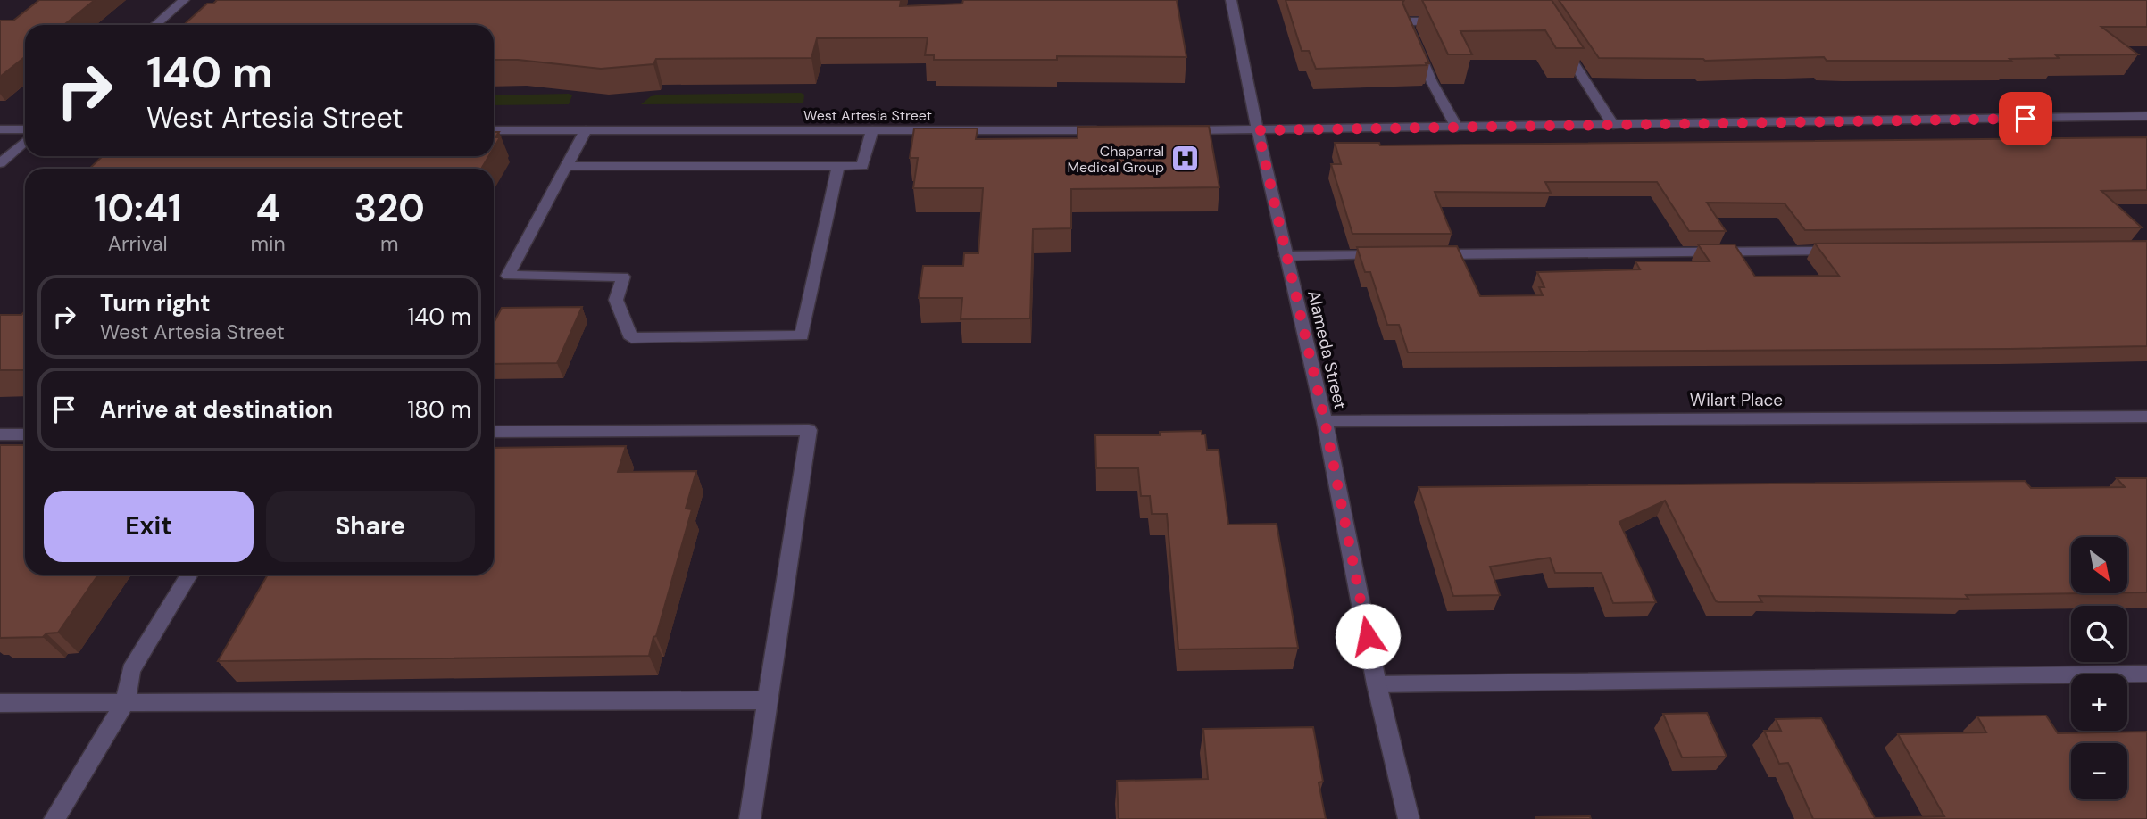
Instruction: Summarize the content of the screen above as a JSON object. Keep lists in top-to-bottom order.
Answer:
{
  "streets": {
    "street": ["West Artesia Street", "Alameda Street", "Wilart Place"]
  },
  "crossings": [
    ["Alameda Street", "Wilart Place"]
  ],
  "places": {
    "hospital": ["Chaparral Medical Group"]
  },
  "north": "bottom right",
  "page": {
    "turn": ["140 m", "West Artesia Street"],
    "eta": [
      "10:41",
      "Arrival",
      "4",
      "min",
      "320",
      "m"
    ],
    "list": [
      {
        "name": "Turn right",
        "note": "West Artesia Street",
        "value": "140 m"
      },
      {
        "name": "Arrive at destination",
        "value": "180 m"
      }
    ],
    "buttons": ["Exit", "Share"],
    "map_buttons": ["+", "−"]
  }
}
